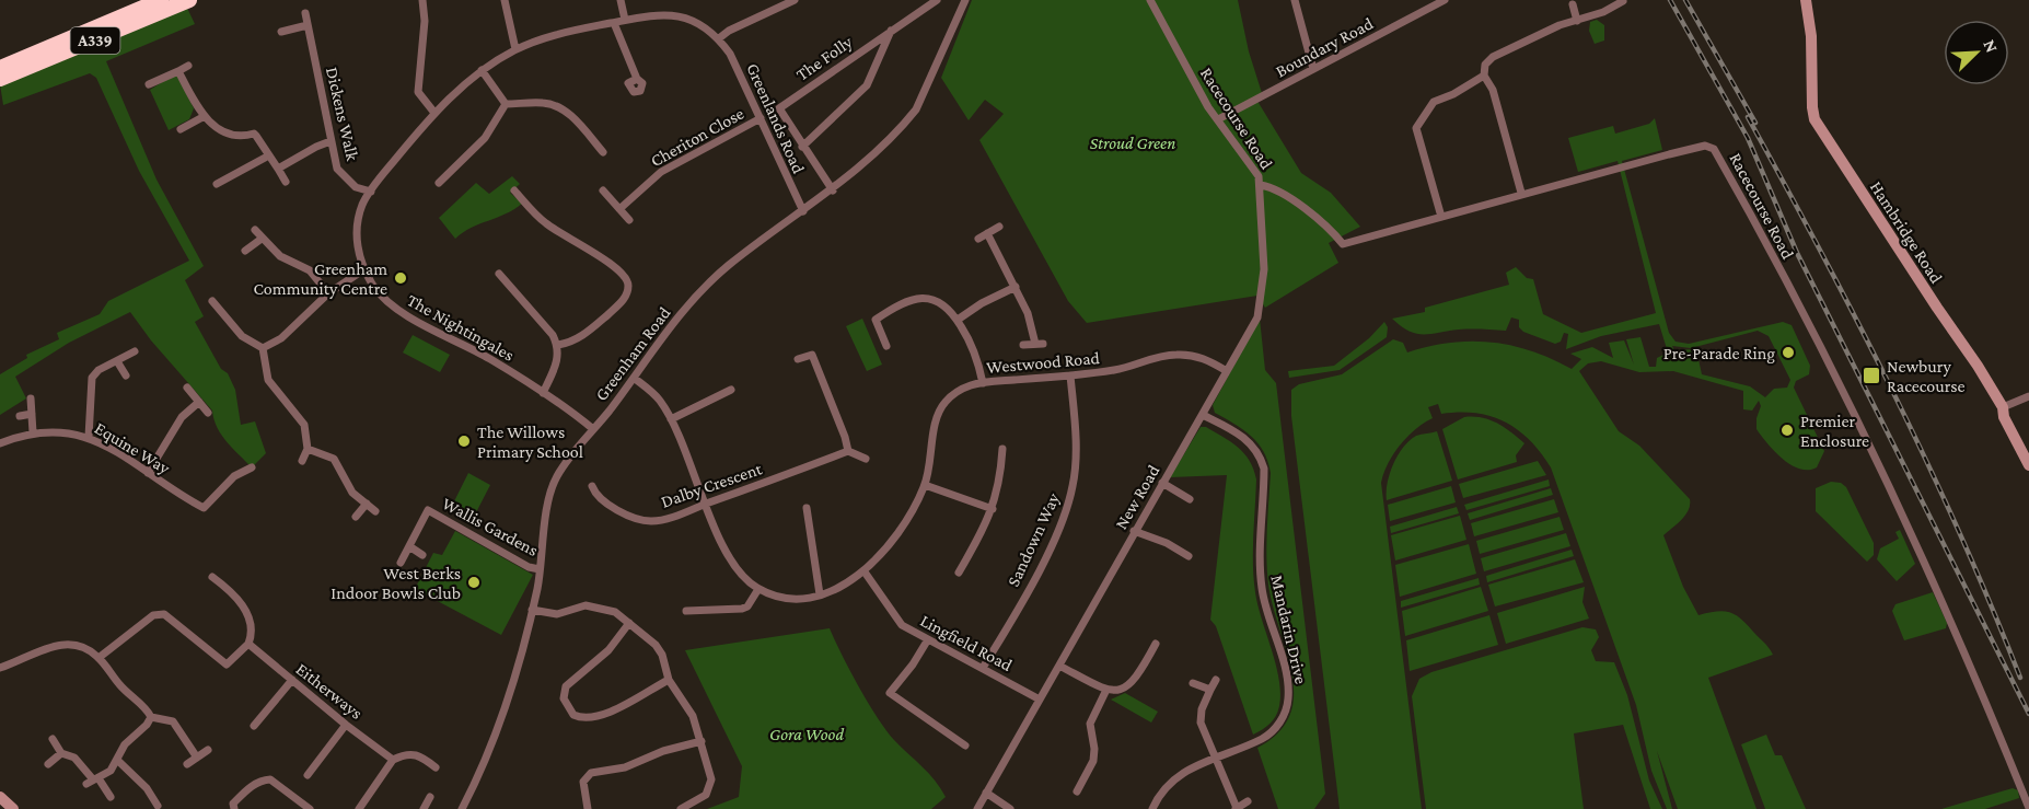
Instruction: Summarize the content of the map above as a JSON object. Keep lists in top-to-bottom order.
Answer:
{
  "streets": {
    "highway": ["A339"],
    "main road": ["Hambridge Road"],
    "street": [
      "Boundary Road",
      "The Folly",
      "Dickens Walk",
      "Greenlands Road",
      "Racecourse Road",
      "Cheriton Close",
      "The Nightingales",
      "Greenham Road",
      "Westwood Road",
      "Equine Way",
      "Dalby Crescent",
      "New Road",
      "Wallis Gardens",
      "Sandown Way",
      "Mandarin Drive",
      "Lingfield Road",
      "Eitherways"
    ]
  },
  "crossings": [
    ["Boundary Road", "Racecourse Road"],
    ["The Folly", "Greenham Road"],
    ["Dickens Walk", "The Nightingales"],
    ["Greenlands Road", "Cheriton Close"],
    ["Greenlands Road", "The Nightingales"],
    ["Greenlands Road", "Greenham Road"],
    ["Racecourse Road", "New Road"],
    ["The Nightingales", "Greenham Road"],
    ["Greenham Road", "Westwood Road"],
    ["Greenham Road", "Wallis Gardens"],
    ["Westwood Road", "Dalby Crescent"],
    ["Westwood Road", "New Road"],
    ["Westwood Road", "Sandown Way"],
    ["Westwood Road", "Lingfield Road"],
    ["New Road", "Mandarin Drive"],
    ["New Road", "Lingfield Road"],
    ["Sandown Way", "Lingfield Road"]
  ],
  "parks": ["Stroud Green", "Gora Wood"],
  "places": {
    "other": [
      "Greenham Community Centre",
      "Pre-Parade Ring",
      "Premier Enclosure",
      "The Willows Primary School",
      "West Berks Indoor Bowls Club"
    ],
    "transit": ["Newbury Racecourse"]
  },
  "north": "top right"
}
